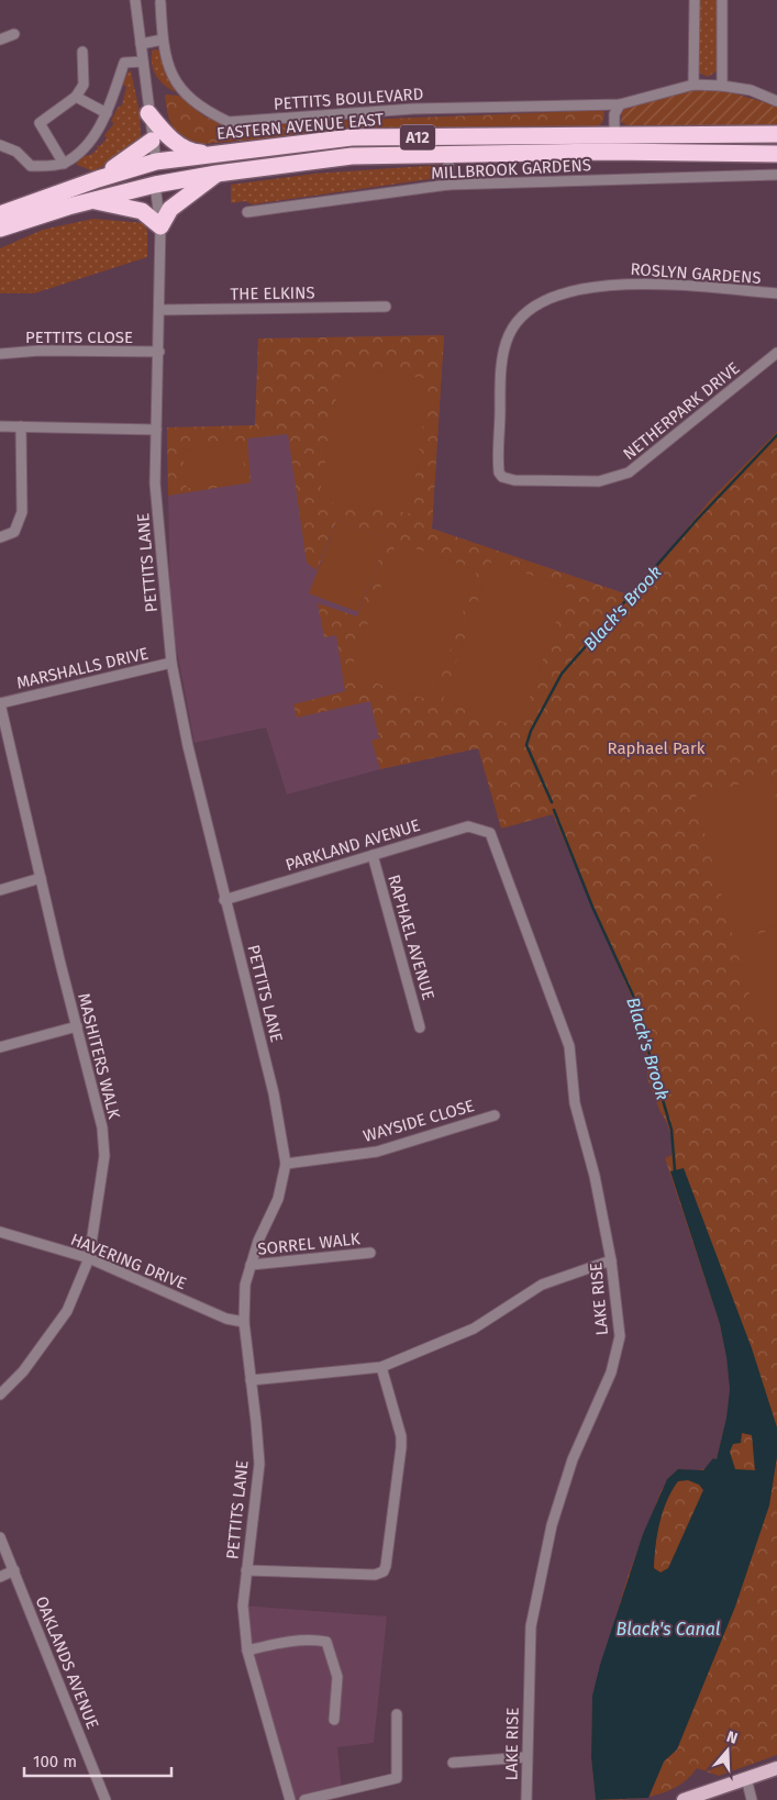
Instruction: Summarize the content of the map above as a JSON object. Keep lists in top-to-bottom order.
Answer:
{
  "streets": {
    "highway": ["EASTERN AVENUE EAST", "A12"],
    "street": [
      "PETTITS BOULEVARD",
      "MILLBROOK GARDENS",
      "ROSLYN GARDENS",
      "THE ELKINS",
      "PETTITS CLOSE",
      "NETHERPARK DRIVE",
      "PETTITS LANE",
      "MARSHALLS DRIVE",
      "PARKLAND AVENUE",
      "RAPHAEL AVENUE",
      "MASHITERS WALK",
      "WAYSIDE CLOSE",
      "SORREL WALK",
      "HAVERING DRIVE",
      "LAKE RISE",
      "OAKLANDS AVENUE"
    ]
  },
  "crossings": [
    ["EASTERN AVENUE EAST", "PETTITS LANE"],
    ["ROSLYN GARDENS", "NETHERPARK DRIVE"],
    ["THE ELKINS", "PETTITS LANE"],
    ["PETTITS CLOSE", "PETTITS LANE"],
    ["PETTITS LANE", "MARSHALLS DRIVE"],
    ["PETTITS LANE", "PARKLAND AVENUE"],
    ["PETTITS LANE", "WAYSIDE CLOSE"],
    ["PETTITS LANE", "SORREL WALK"],
    ["PETTITS LANE", "HAVERING DRIVE"],
    ["MARSHALLS DRIVE", "MASHITERS WALK"],
    ["PARKLAND AVENUE", "RAPHAEL AVENUE"],
    ["PARKLAND AVENUE", "LAKE RISE"],
    ["MASHITERS WALK", "HAVERING DRIVE"]
  ],
  "water": ["Black's Brook", "Black's Canal"],
  "parks": ["Raphael Park"],
  "scale_bar": "100 m",
  "north": "top"
}
